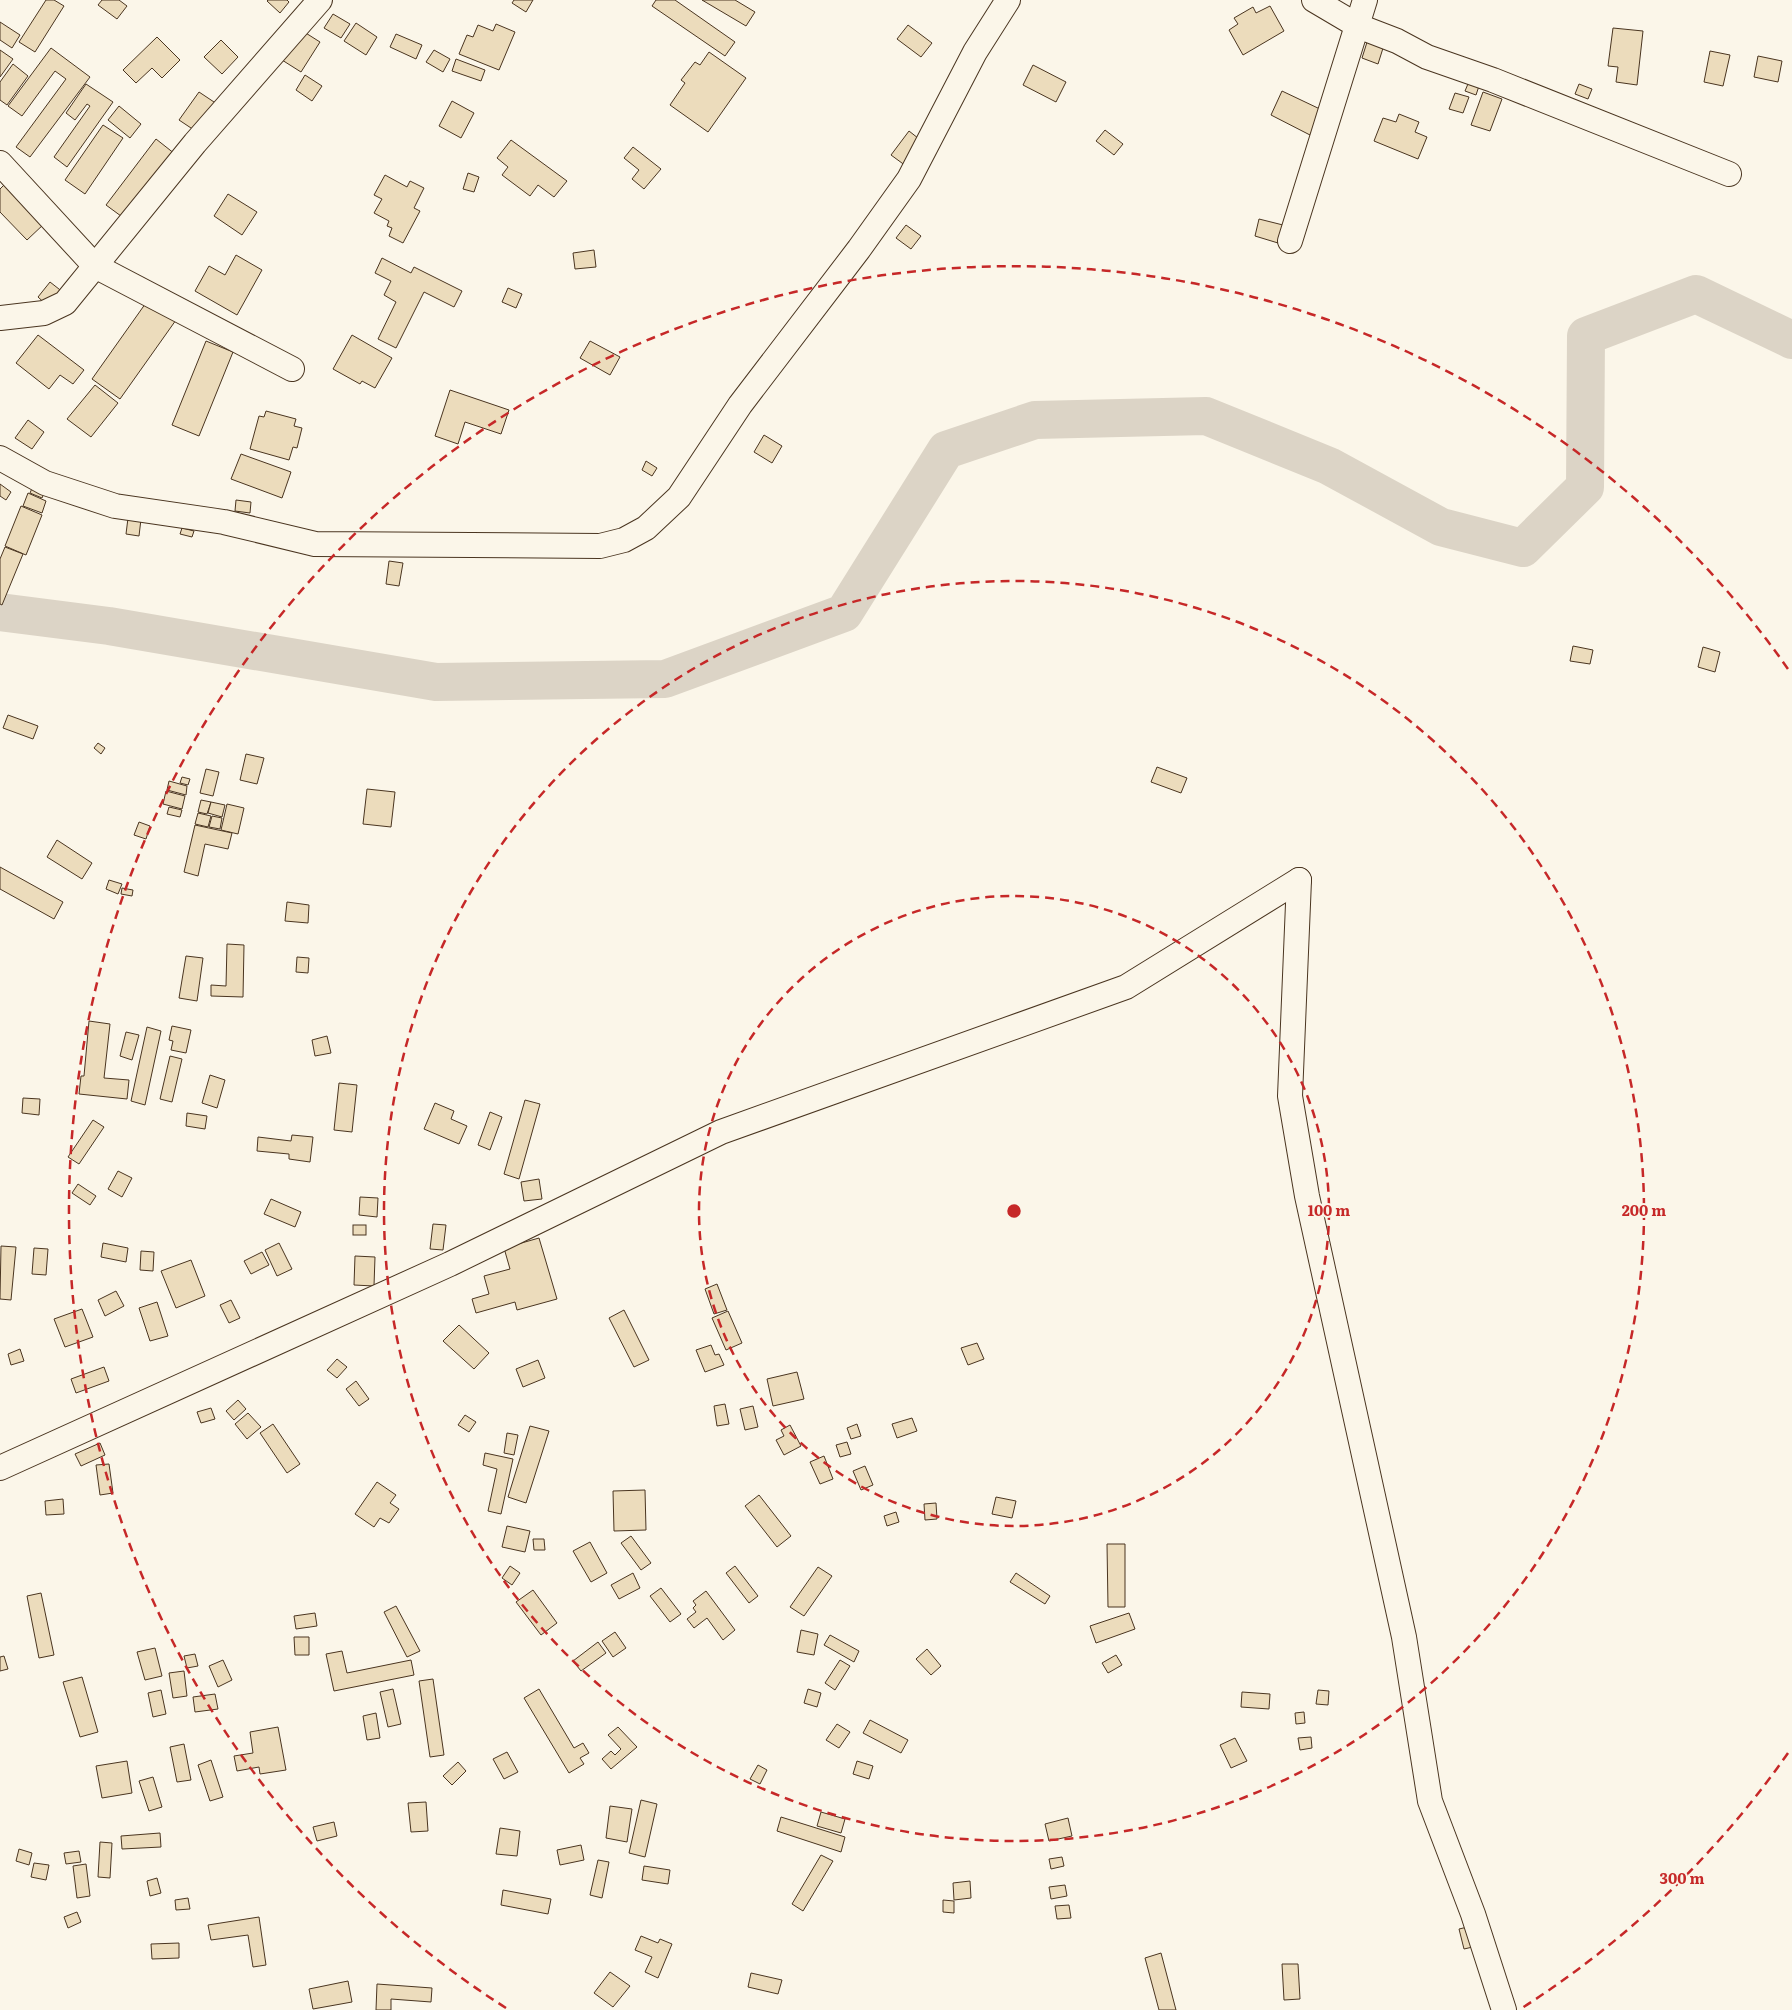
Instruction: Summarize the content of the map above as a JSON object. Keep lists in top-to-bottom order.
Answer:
{
  "rings": ["100 m", "200 m", "300 m"]
}
